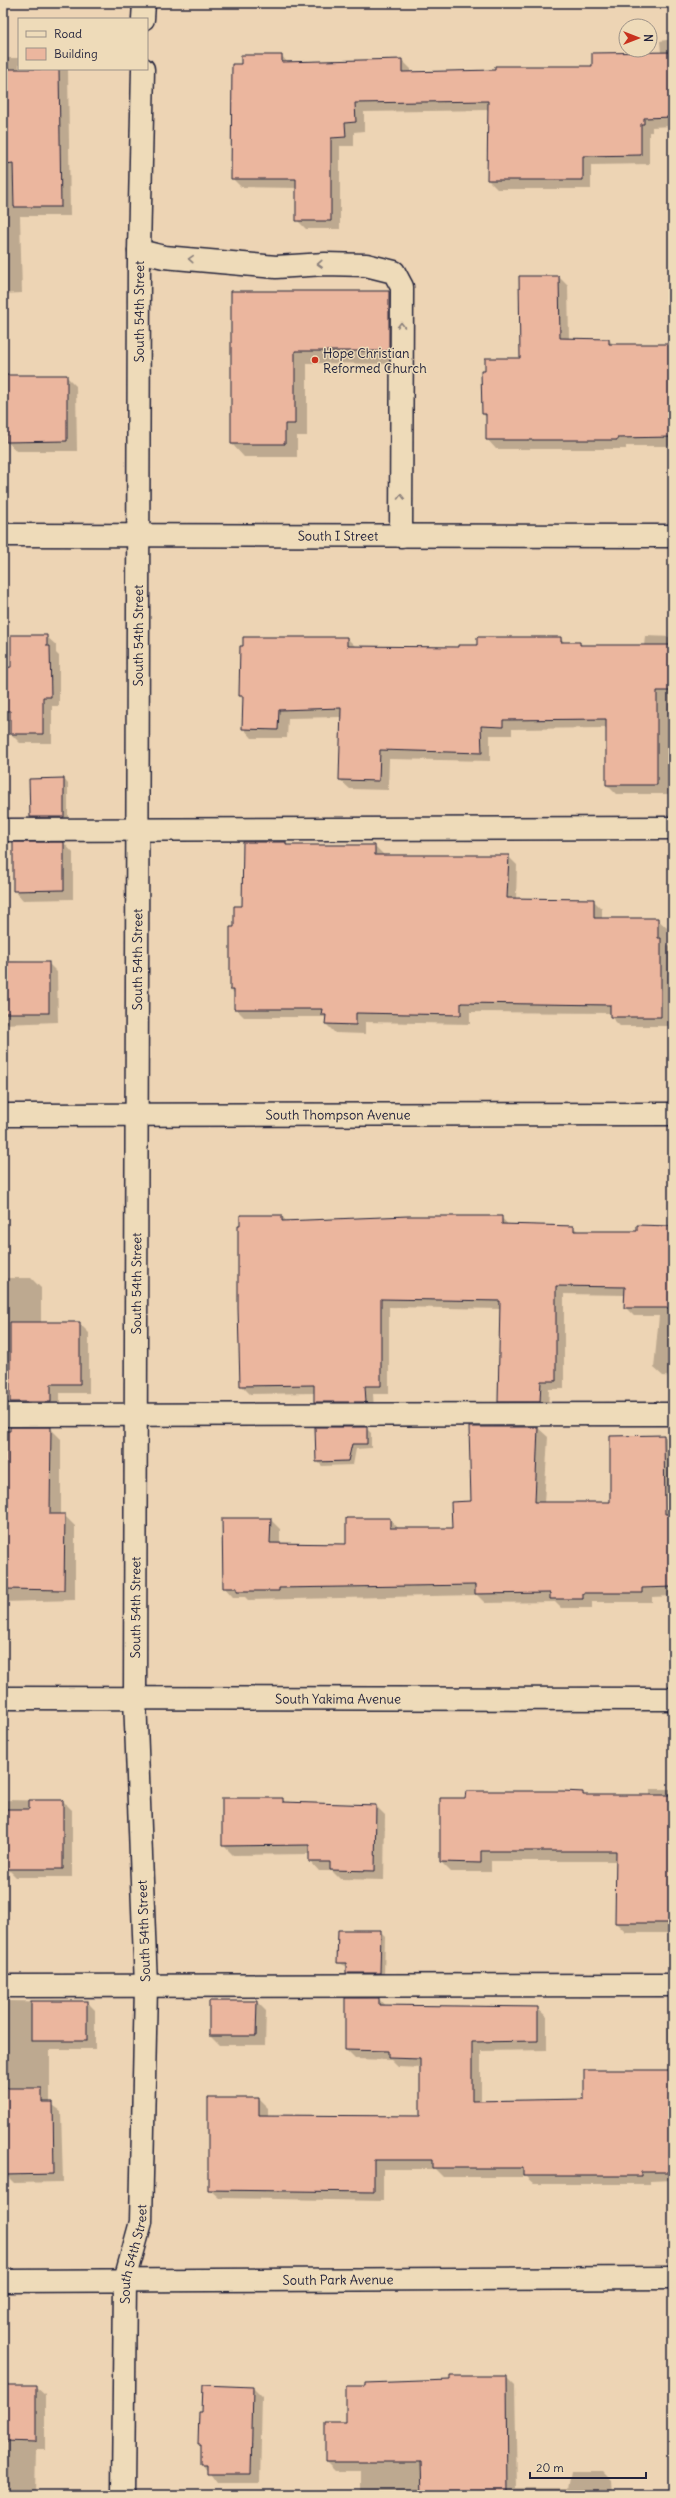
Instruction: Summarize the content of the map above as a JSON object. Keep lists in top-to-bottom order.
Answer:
{
  "streets": {
    "street": [
      "South 54th Street",
      "South I Street",
      "South Thompson Avenue",
      "South Yakima Avenue",
      "South Park Avenue"
    ]
  },
  "crossings": [
    ["South 54th Street", "South I Street"],
    ["South 54th Street", "South Thompson Avenue"],
    ["South 54th Street", "South Yakima Avenue"],
    ["South 54th Street", "South Park Avenue"]
  ],
  "places": ["Hope Christian Reformed Church"],
  "legend": ["Road", "Building"],
  "scale_bar": "20 m",
  "north": "right"
}
